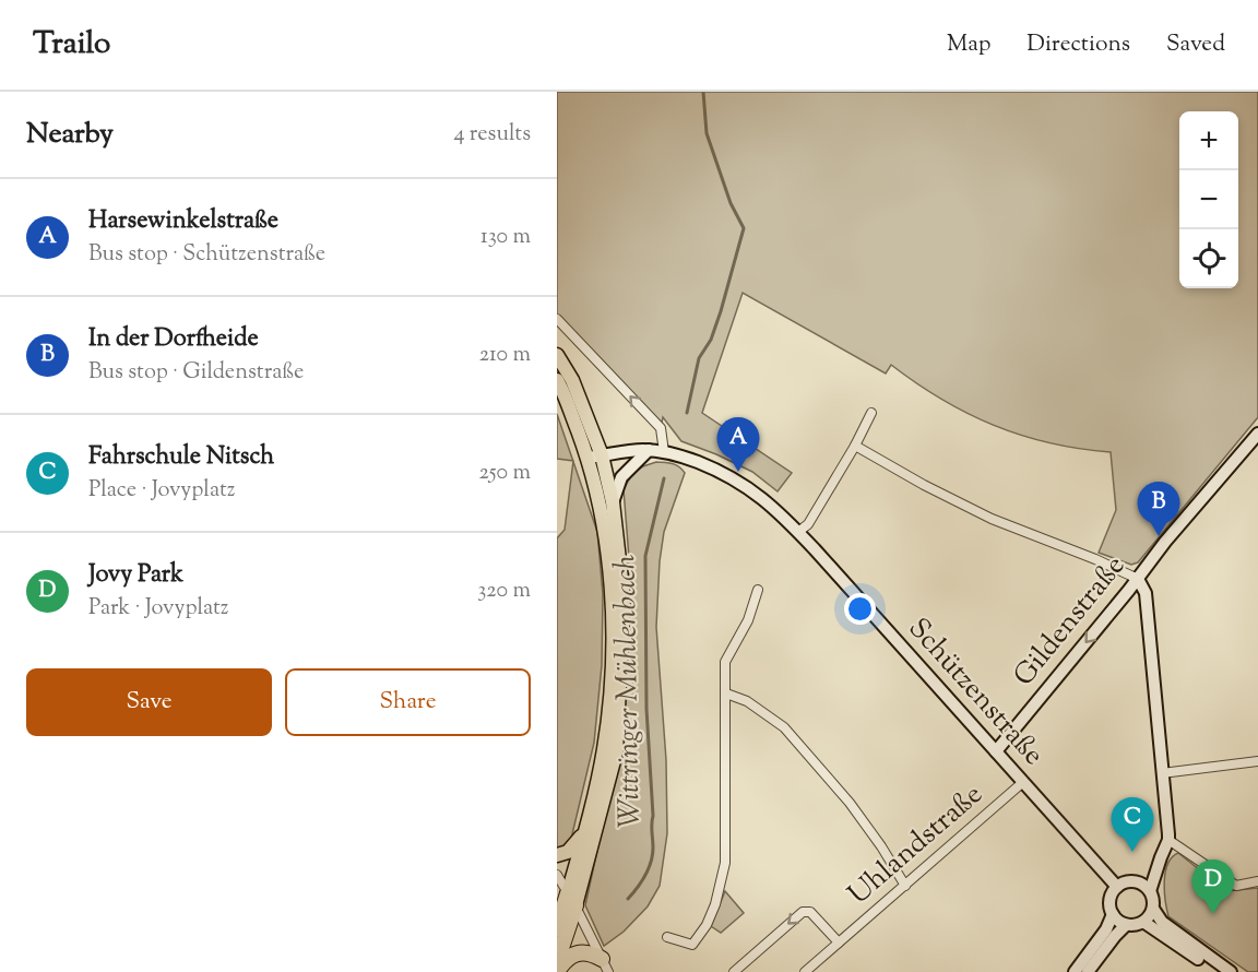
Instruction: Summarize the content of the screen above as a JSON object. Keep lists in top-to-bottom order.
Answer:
{
  "streets": {
    "main road": ["Gildenstraße", "Schützenstraße"],
    "street": ["Uhlandstraße"]
  },
  "crossings": [
    ["Gildenstraße", "Schützenstraße"],
    ["Schützenstraße", "Uhlandstraße"]
  ],
  "one_way": ["Gildenstraße"],
  "water": ["Wittringer Mühlenbach"],
  "page": {
    "header": "Trailo",
    "nav": ["Map", "Directions", "Saved"],
    "heading": ["Nearby", "4 results"],
    "map_buttons": ["+", "−"],
    "list": [
      {
        "mark": "A",
        "name": "Harsewinkelstraße",
        "note": "Bus stop · Schützenstraße",
        "value": "130 m"
      },
      {
        "mark": "B",
        "name": "In der Dorfheide",
        "note": "Bus stop · Gildenstraße",
        "value": "210 m"
      },
      {
        "mark": "C",
        "name": "Fahrschule Nitsch",
        "note": "Place · Jovyplatz",
        "value": "250 m"
      },
      {
        "mark": "D",
        "name": "Jovy Park",
        "note": "Park · Jovyplatz",
        "value": "320 m"
      }
    ],
    "pins": [
      "A",
      "B",
      "C",
      "D"
    ],
    "buttons": ["Save", "Share"]
  }
}
